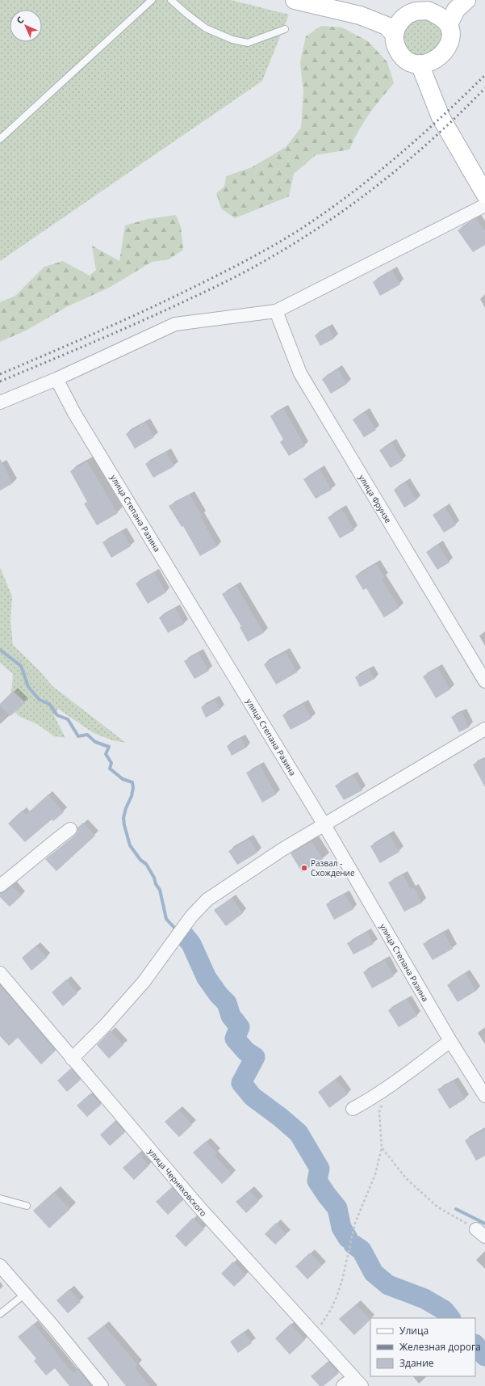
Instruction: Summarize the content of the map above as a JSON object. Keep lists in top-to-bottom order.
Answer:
{
  "streets": {
    "street": ["улица Фрунзе", "улица Степана Разина", "улица Черняховского"]
  },
  "places": ["Развал - Схождение"],
  "legend": ["Улица", "Железная дорога", "Здание"],
  "north": "top left"
}
